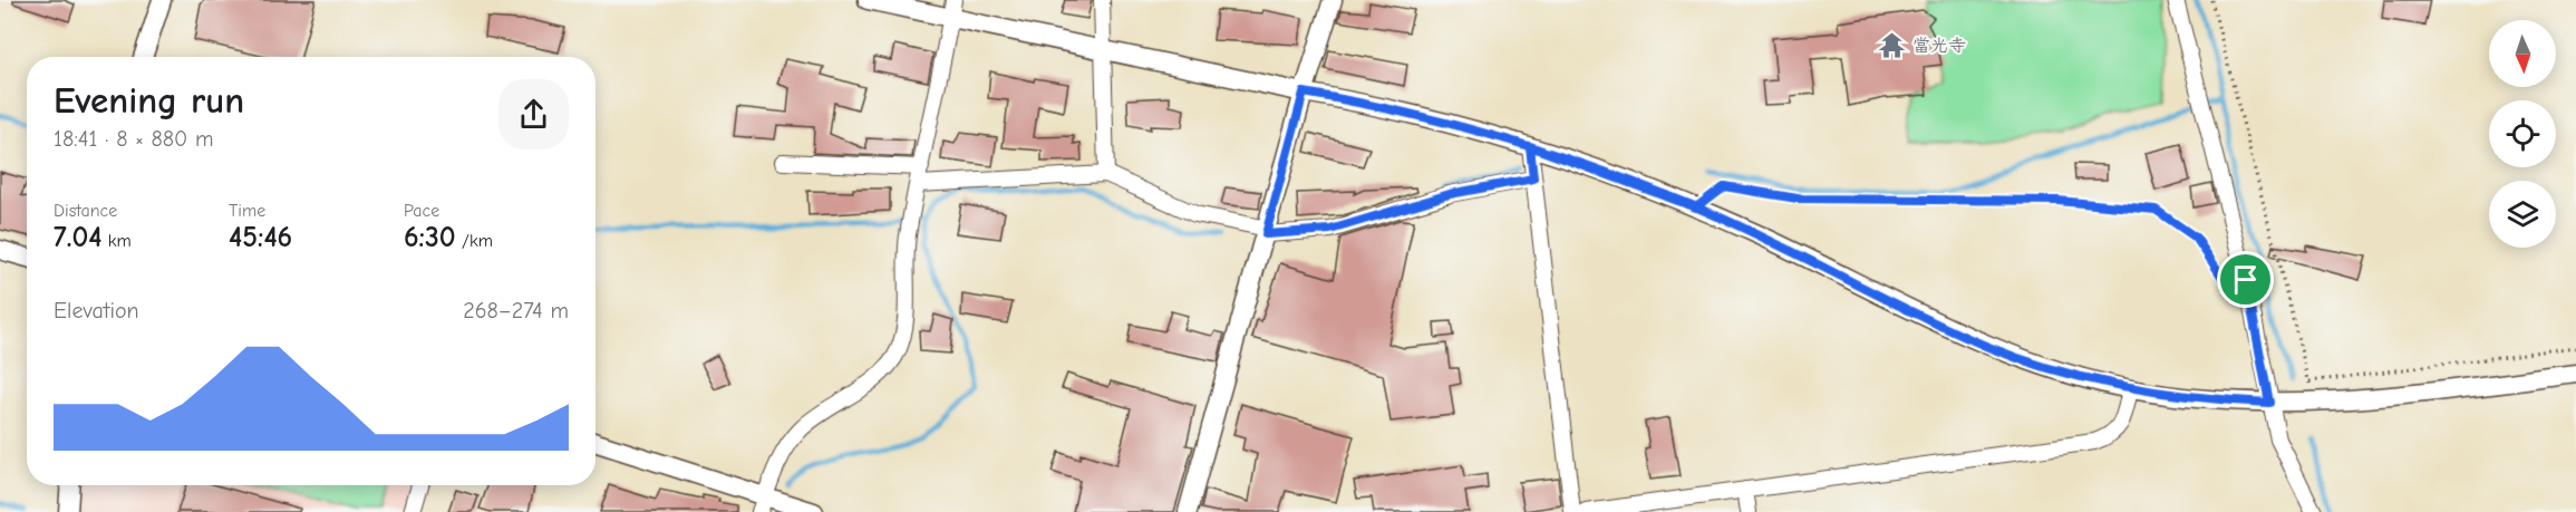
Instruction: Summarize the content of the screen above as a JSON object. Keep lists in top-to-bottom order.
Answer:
{
  "places": {
    "temple": ["當光寺"]
  },
  "north": "bottom",
  "page": {
    "heading": ["Evening run", "18:41 · 8 × 880 m"],
    "stats": [
      ["Distance", "7.04 km"],
      ["Time", "45:46"],
      ["Pace", "6:30 /km"]
    ],
    "chart": ["Elevation", "268–274 m"]
  }
}
